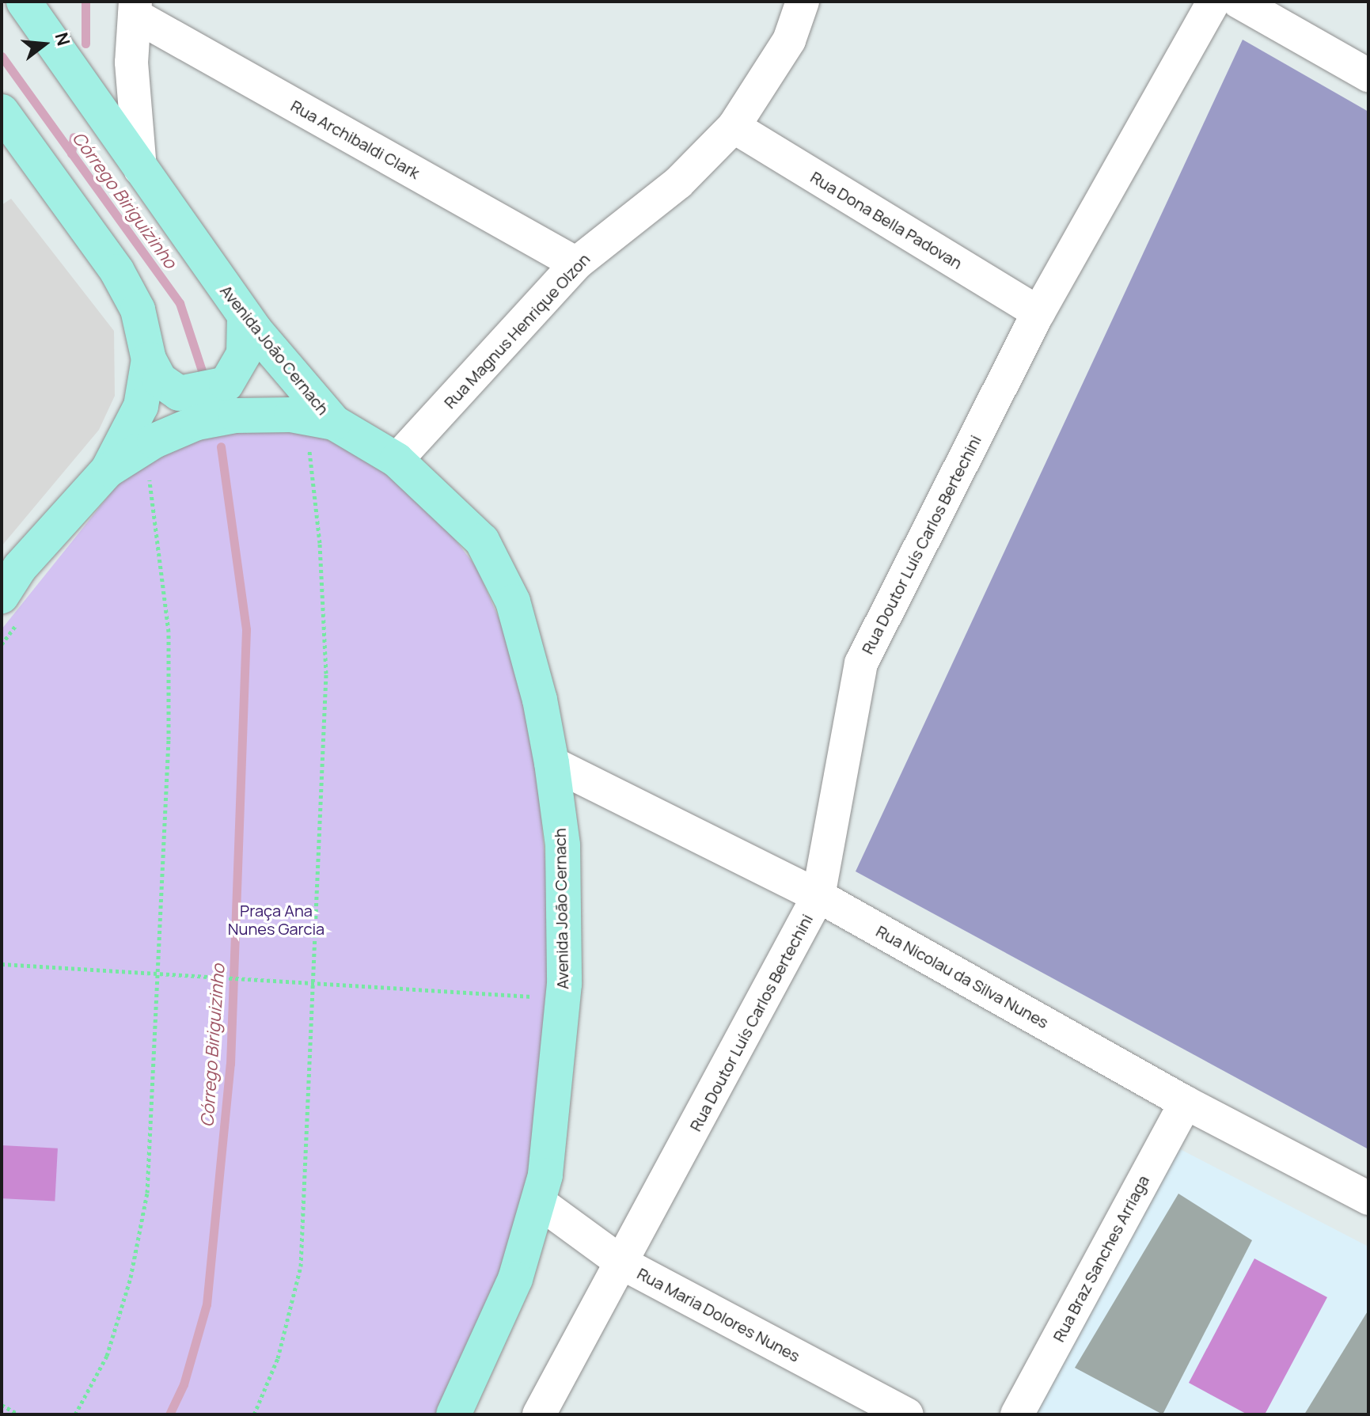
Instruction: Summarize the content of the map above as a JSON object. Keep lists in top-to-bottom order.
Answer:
{
  "streets": {
    "main road": ["Avenida João Cernach"],
    "street": [
      "Rua Archibaldi Clark",
      "Rua Dona Bella Padovan",
      "Rua Magnus Henrique Olzon",
      "Rua Doutor Luís Carlos Bertechini",
      "Rua Nicolau da Silva Nunes",
      "Rua Braz Sanches Arriaga",
      "Rua Maria Dolores Nunes"
    ]
  },
  "crossings": [
    ["Rua Archibaldi Clark", "Rua Magnus Henrique Olzon"],
    ["Rua Dona Bella Padovan", "Rua Magnus Henrique Olzon"],
    ["Rua Dona Bella Padovan", "Rua Doutor Luís Carlos Bertechini"],
    ["Rua Magnus Henrique Olzon", "Avenida João Cernach"],
    ["Avenida João Cernach", "Rua Nicolau da Silva Nunes"],
    ["Avenida João Cernach", "Rua Maria Dolores Nunes"],
    ["Rua Doutor Luís Carlos Bertechini", "Rua Nicolau da Silva Nunes"],
    ["Rua Doutor Luís Carlos Bertechini", "Rua Maria Dolores Nunes"],
    ["Rua Nicolau da Silva Nunes", "Rua Braz Sanches Arriaga"]
  ],
  "water": ["Córrego Biriguizinho"],
  "parks": ["Praça Ana Nunes Garcia"],
  "north": "right"
}
